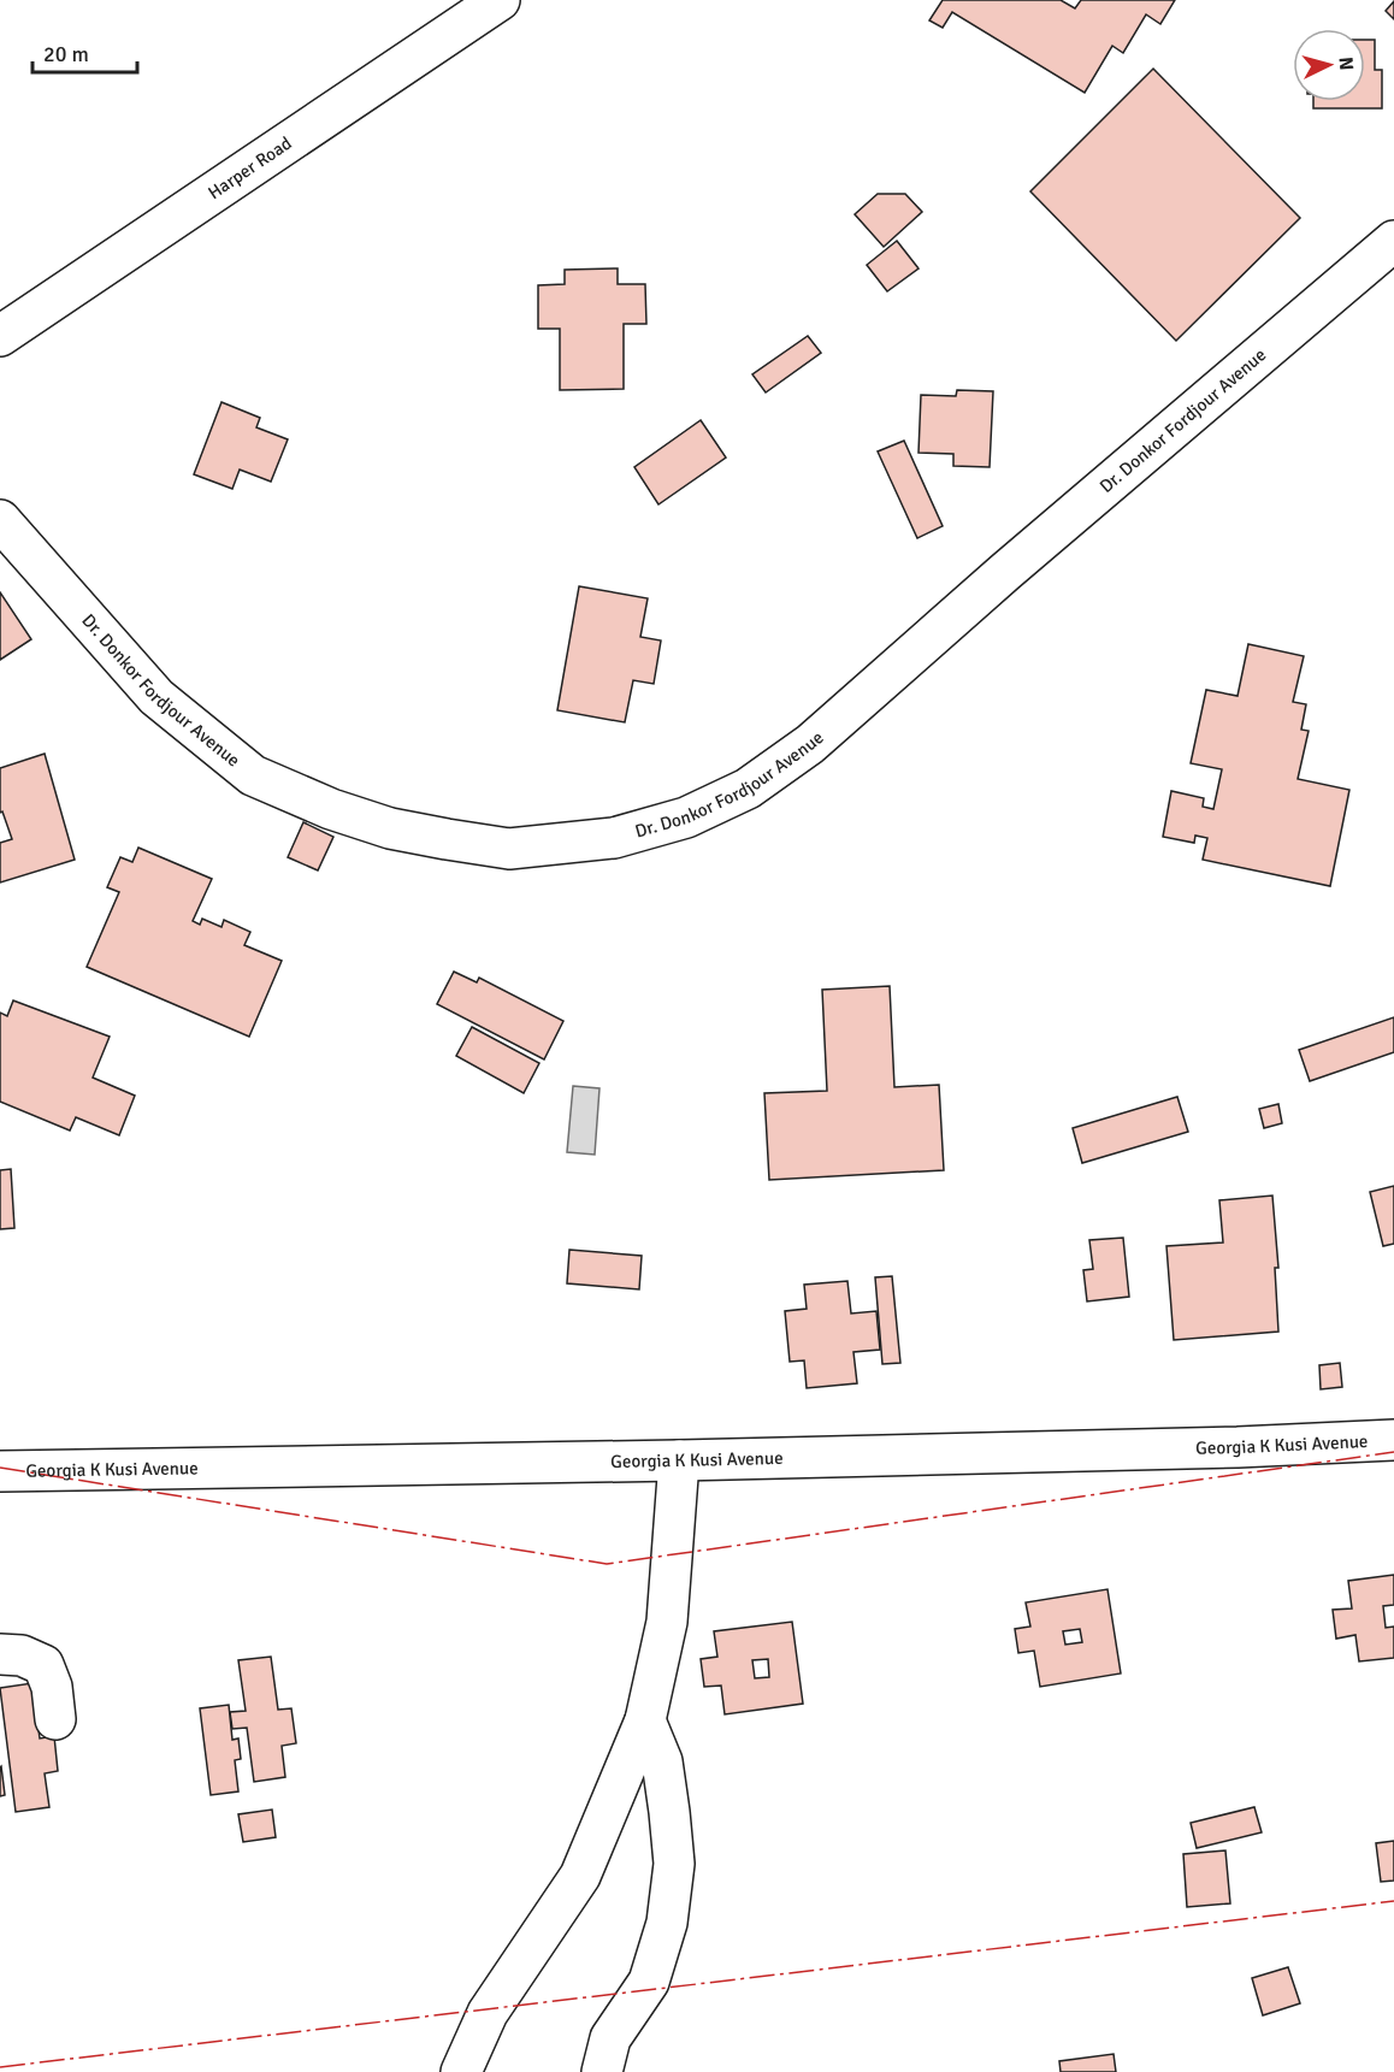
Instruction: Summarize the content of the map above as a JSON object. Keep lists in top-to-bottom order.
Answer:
{
  "streets": {
    "street": ["Harper Road", "Dr. Donkor Fordjour Avenue", "Georgia K Kusi Avenue"]
  },
  "scale_bar": "20 m",
  "north": "right"
}
